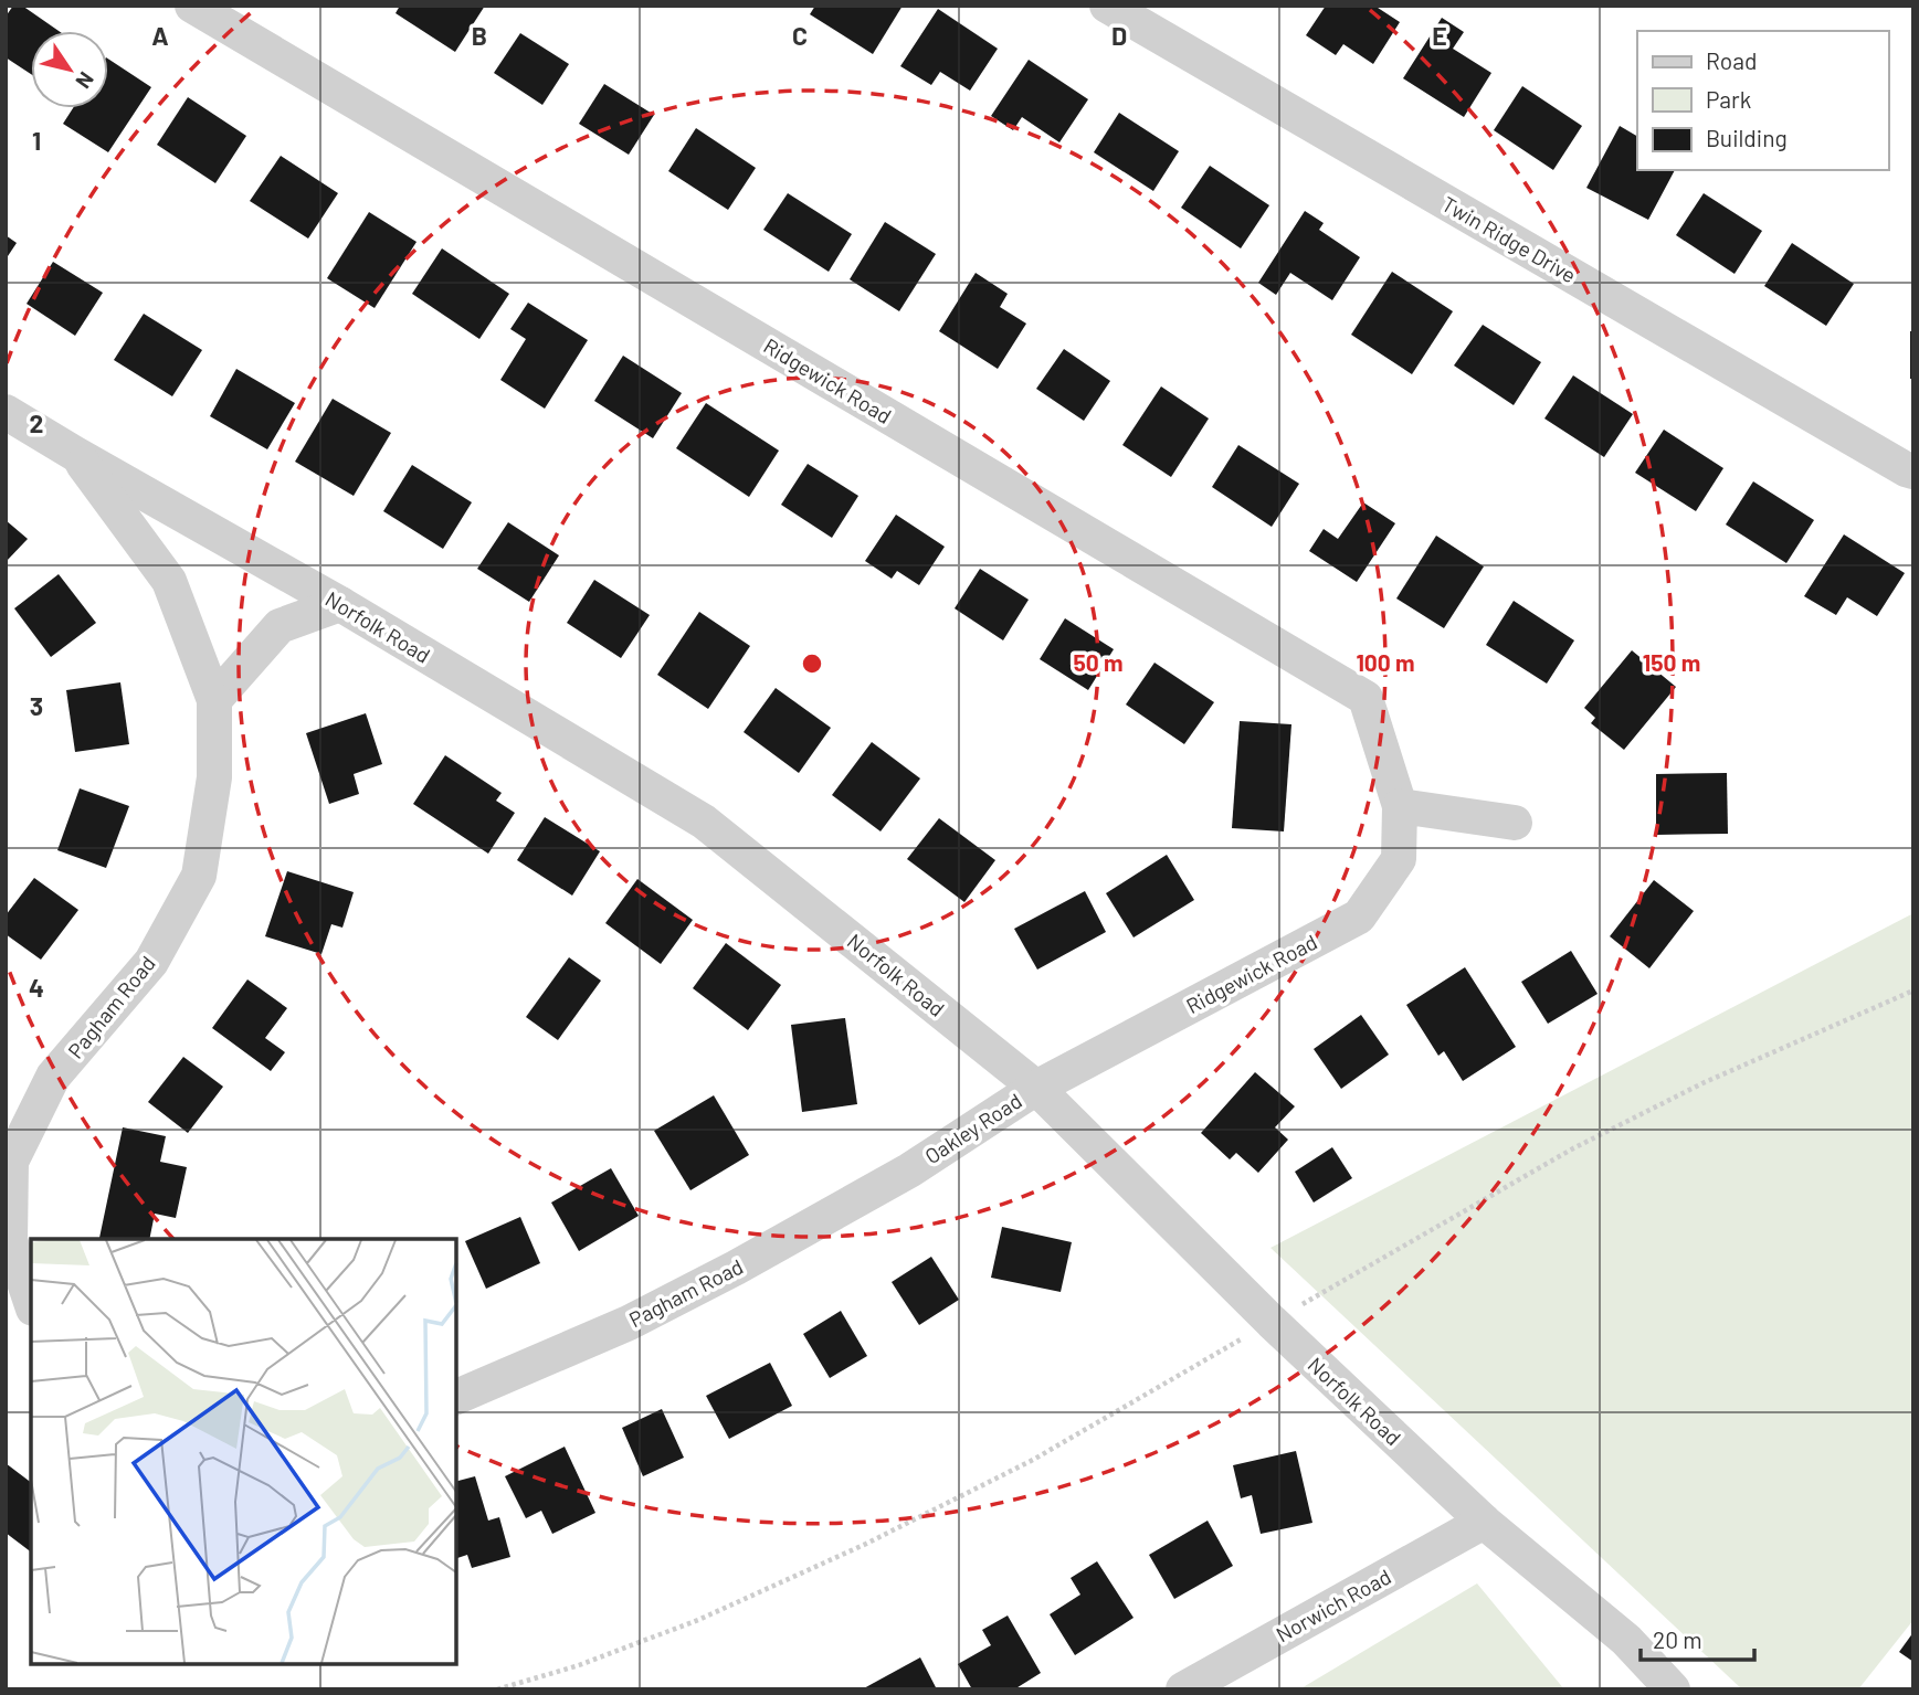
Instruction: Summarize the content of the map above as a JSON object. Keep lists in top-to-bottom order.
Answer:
{
  "streets": {
    "street": [
      "Twin Ridge Drive",
      "Ridgewick Road",
      "Norfolk Road",
      "Pagham Road",
      "Oakley Road",
      "Norwich Road"
    ]
  },
  "crossings": [
    ["Ridgewick Road", "Norfolk Road"],
    ["Ridgewick Road", "Oakley Road"],
    ["Norfolk Road", "Pagham Road"],
    ["Norfolk Road", "Oakley Road"],
    ["Norfolk Road", "Norwich Road"],
    ["Pagham Road", "Oakley Road"]
  ],
  "legend": ["Road", "Park", "Building"],
  "scale_bar": "20 m",
  "north": "bottom right",
  "grid": {
    "columns": [
      "A",
      "B",
      "C",
      "D",
      "E"
    ],
    "rows": [
      "1",
      "2",
      "3",
      "4"
    ]
  },
  "rings": ["50 m", "100 m", "150 m"]
}
